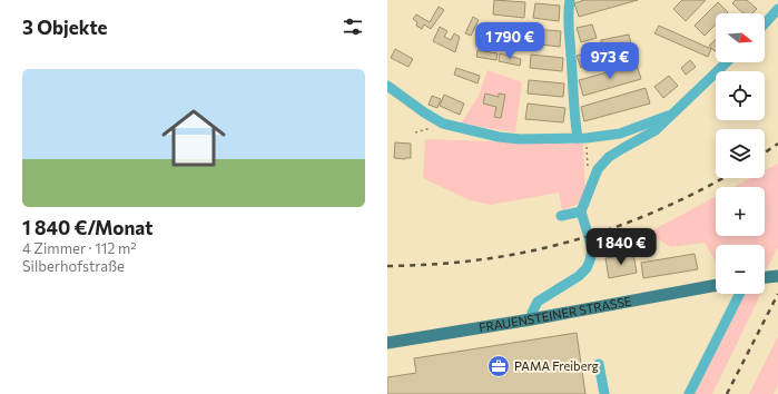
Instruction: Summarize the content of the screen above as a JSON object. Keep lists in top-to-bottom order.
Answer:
{
  "streets": {
    "main road": ["FRAUENSTEINER STRASSE"]
  },
  "places": {
    "office": ["PAMA Freiberg"]
  },
  "north": "right",
  "page": {
    "heading": "3 Objekte",
    "map_buttons": ["+", "−"],
    "price": ["1 790 €", "973 €", "1 840 €"],
    "list": [
      {
        "name": "1 840 €/Monat",
        "note": "4 Zimmer · 112 m² · Silberhofstraße"
      }
    ]
  }
}
